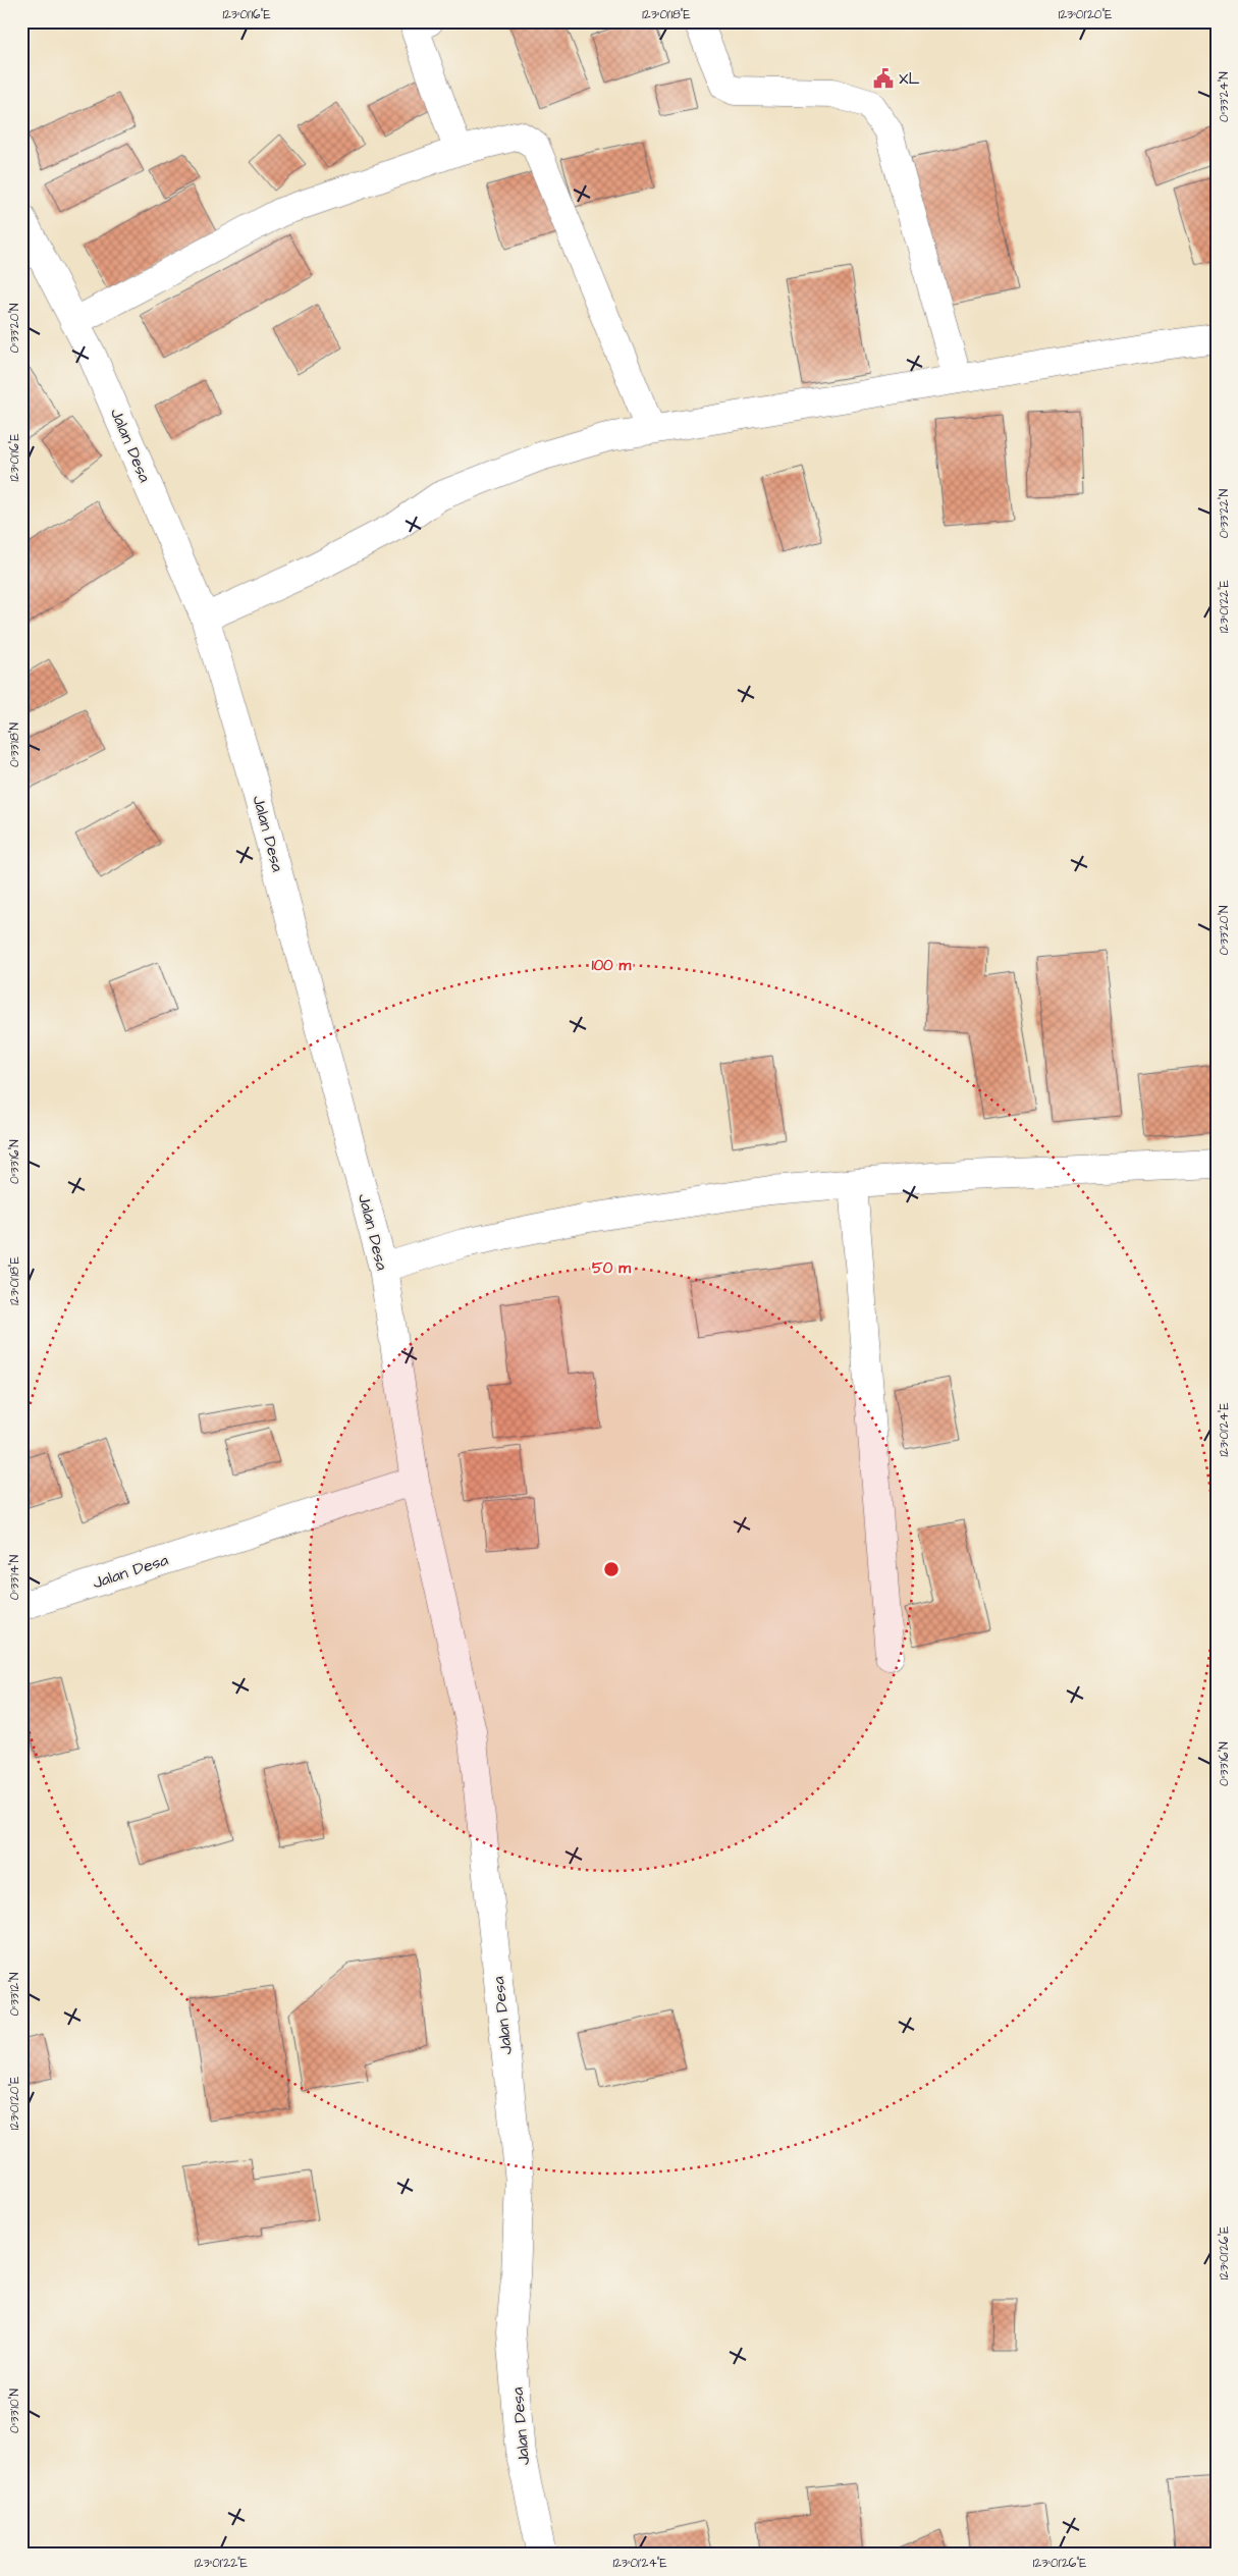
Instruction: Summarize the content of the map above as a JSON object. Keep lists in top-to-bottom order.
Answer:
{
  "streets": {
    "street": ["Jalan Desa"]
  },
  "places": {
    "public building": ["XL"]
  },
  "coordinates": [
    "123°01'16\"E",
    "123°01'18\"E",
    "123°01'20\"E",
    "0°33'24\"N",
    "0°33'20\"N",
    "0°33'22\"N",
    "123°01'22\"E",
    "0°33'18\"N",
    "0°33'16\"N",
    "123°01'24\"E",
    "0°33'14\"N",
    "0°33'12\"N",
    "123°01'26\"E",
    "0°33'10\"N"
  ],
  "rings": ["100 m", "50 m"]
}
